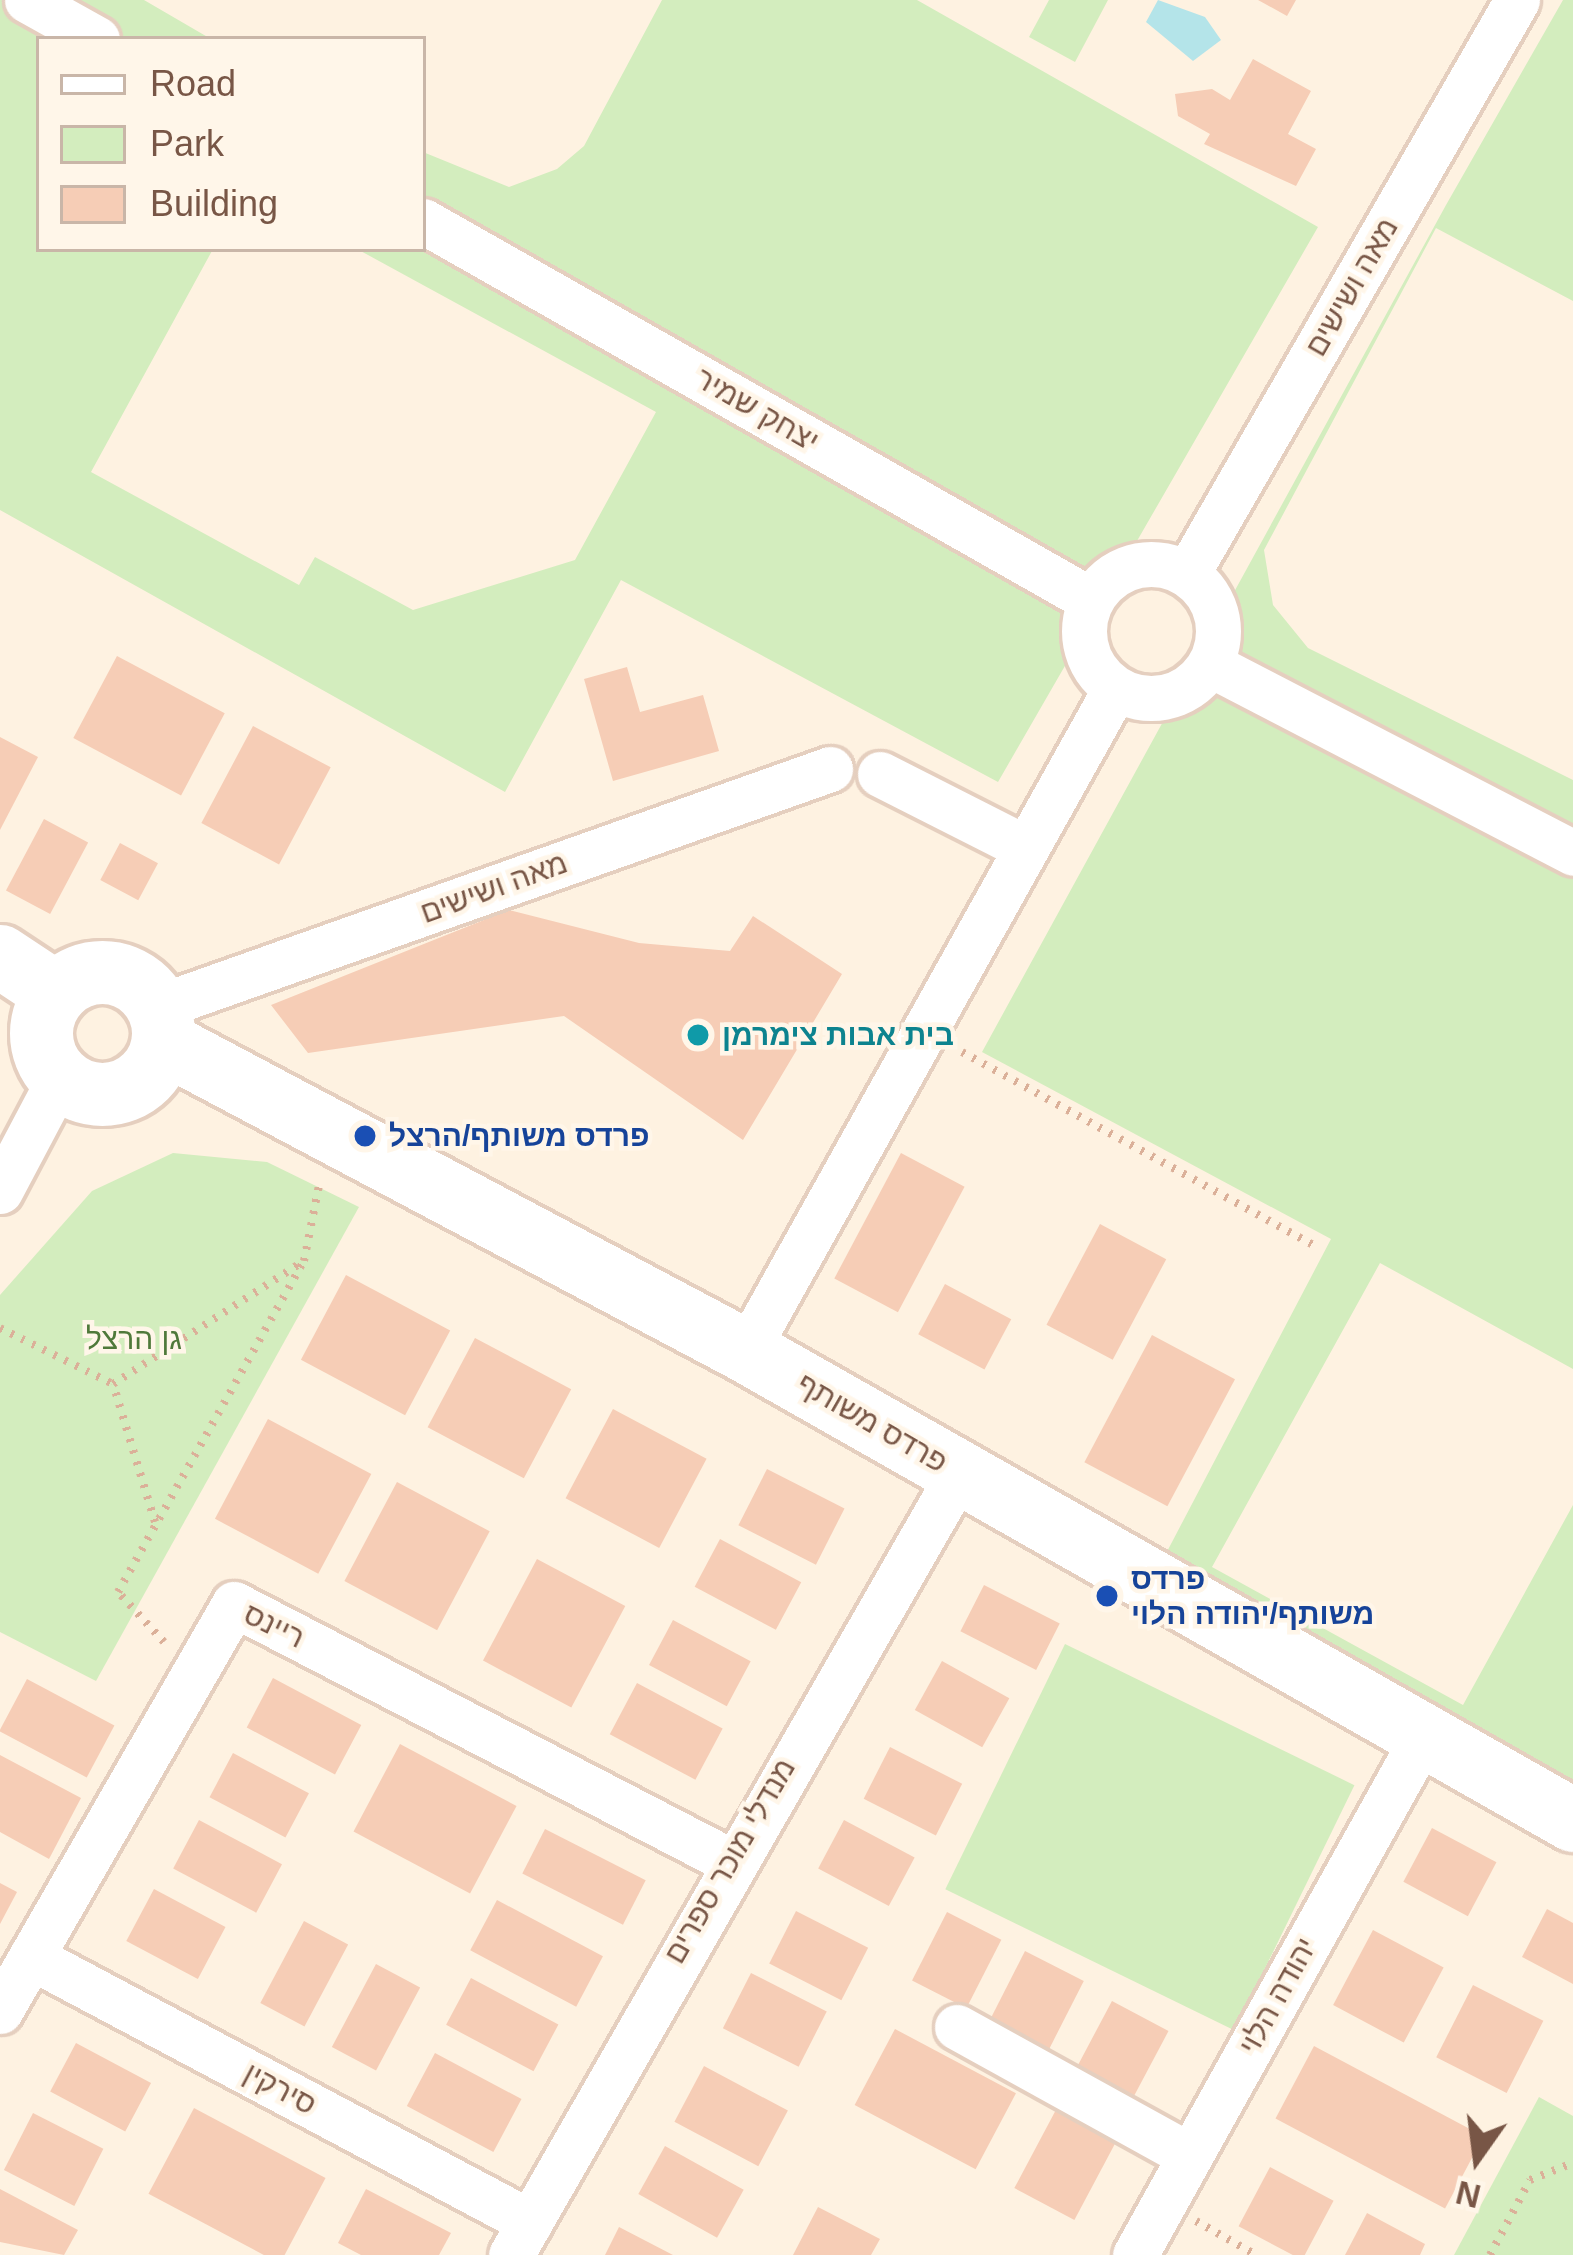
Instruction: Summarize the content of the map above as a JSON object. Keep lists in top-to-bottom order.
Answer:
{
  "streets": {
    "street": [
      "מאה ושישים",
      "יצחק שמיר",
      "פרדס משותף",
      "ריינס",
      "מנדלי מוכר ספרים",
      "יהודה הלוי",
      "סירקין"
    ]
  },
  "crossings": [
    ["מאה ושישים", "יצחק שמיר"],
    ["מאה ושישים", "פרדס משותף"],
    ["פרדס משותף", "מנדלי מוכר ספרים"],
    ["פרדס משותף", "יהודה הלוי"],
    ["ריינס", "מנדלי מוכר ספרים"],
    ["ריינס", "סירקין"],
    ["מנדלי מוכר ספרים", "סירקין"]
  ],
  "parks": ["גן הרצל"],
  "places": ["בית אבות צימרמן", "פרדס משותף/הרצל", "פרדס משותף/יהודה הלוי"],
  "legend": ["Road", "Park", "Building"],
  "north": "bottom"
}
